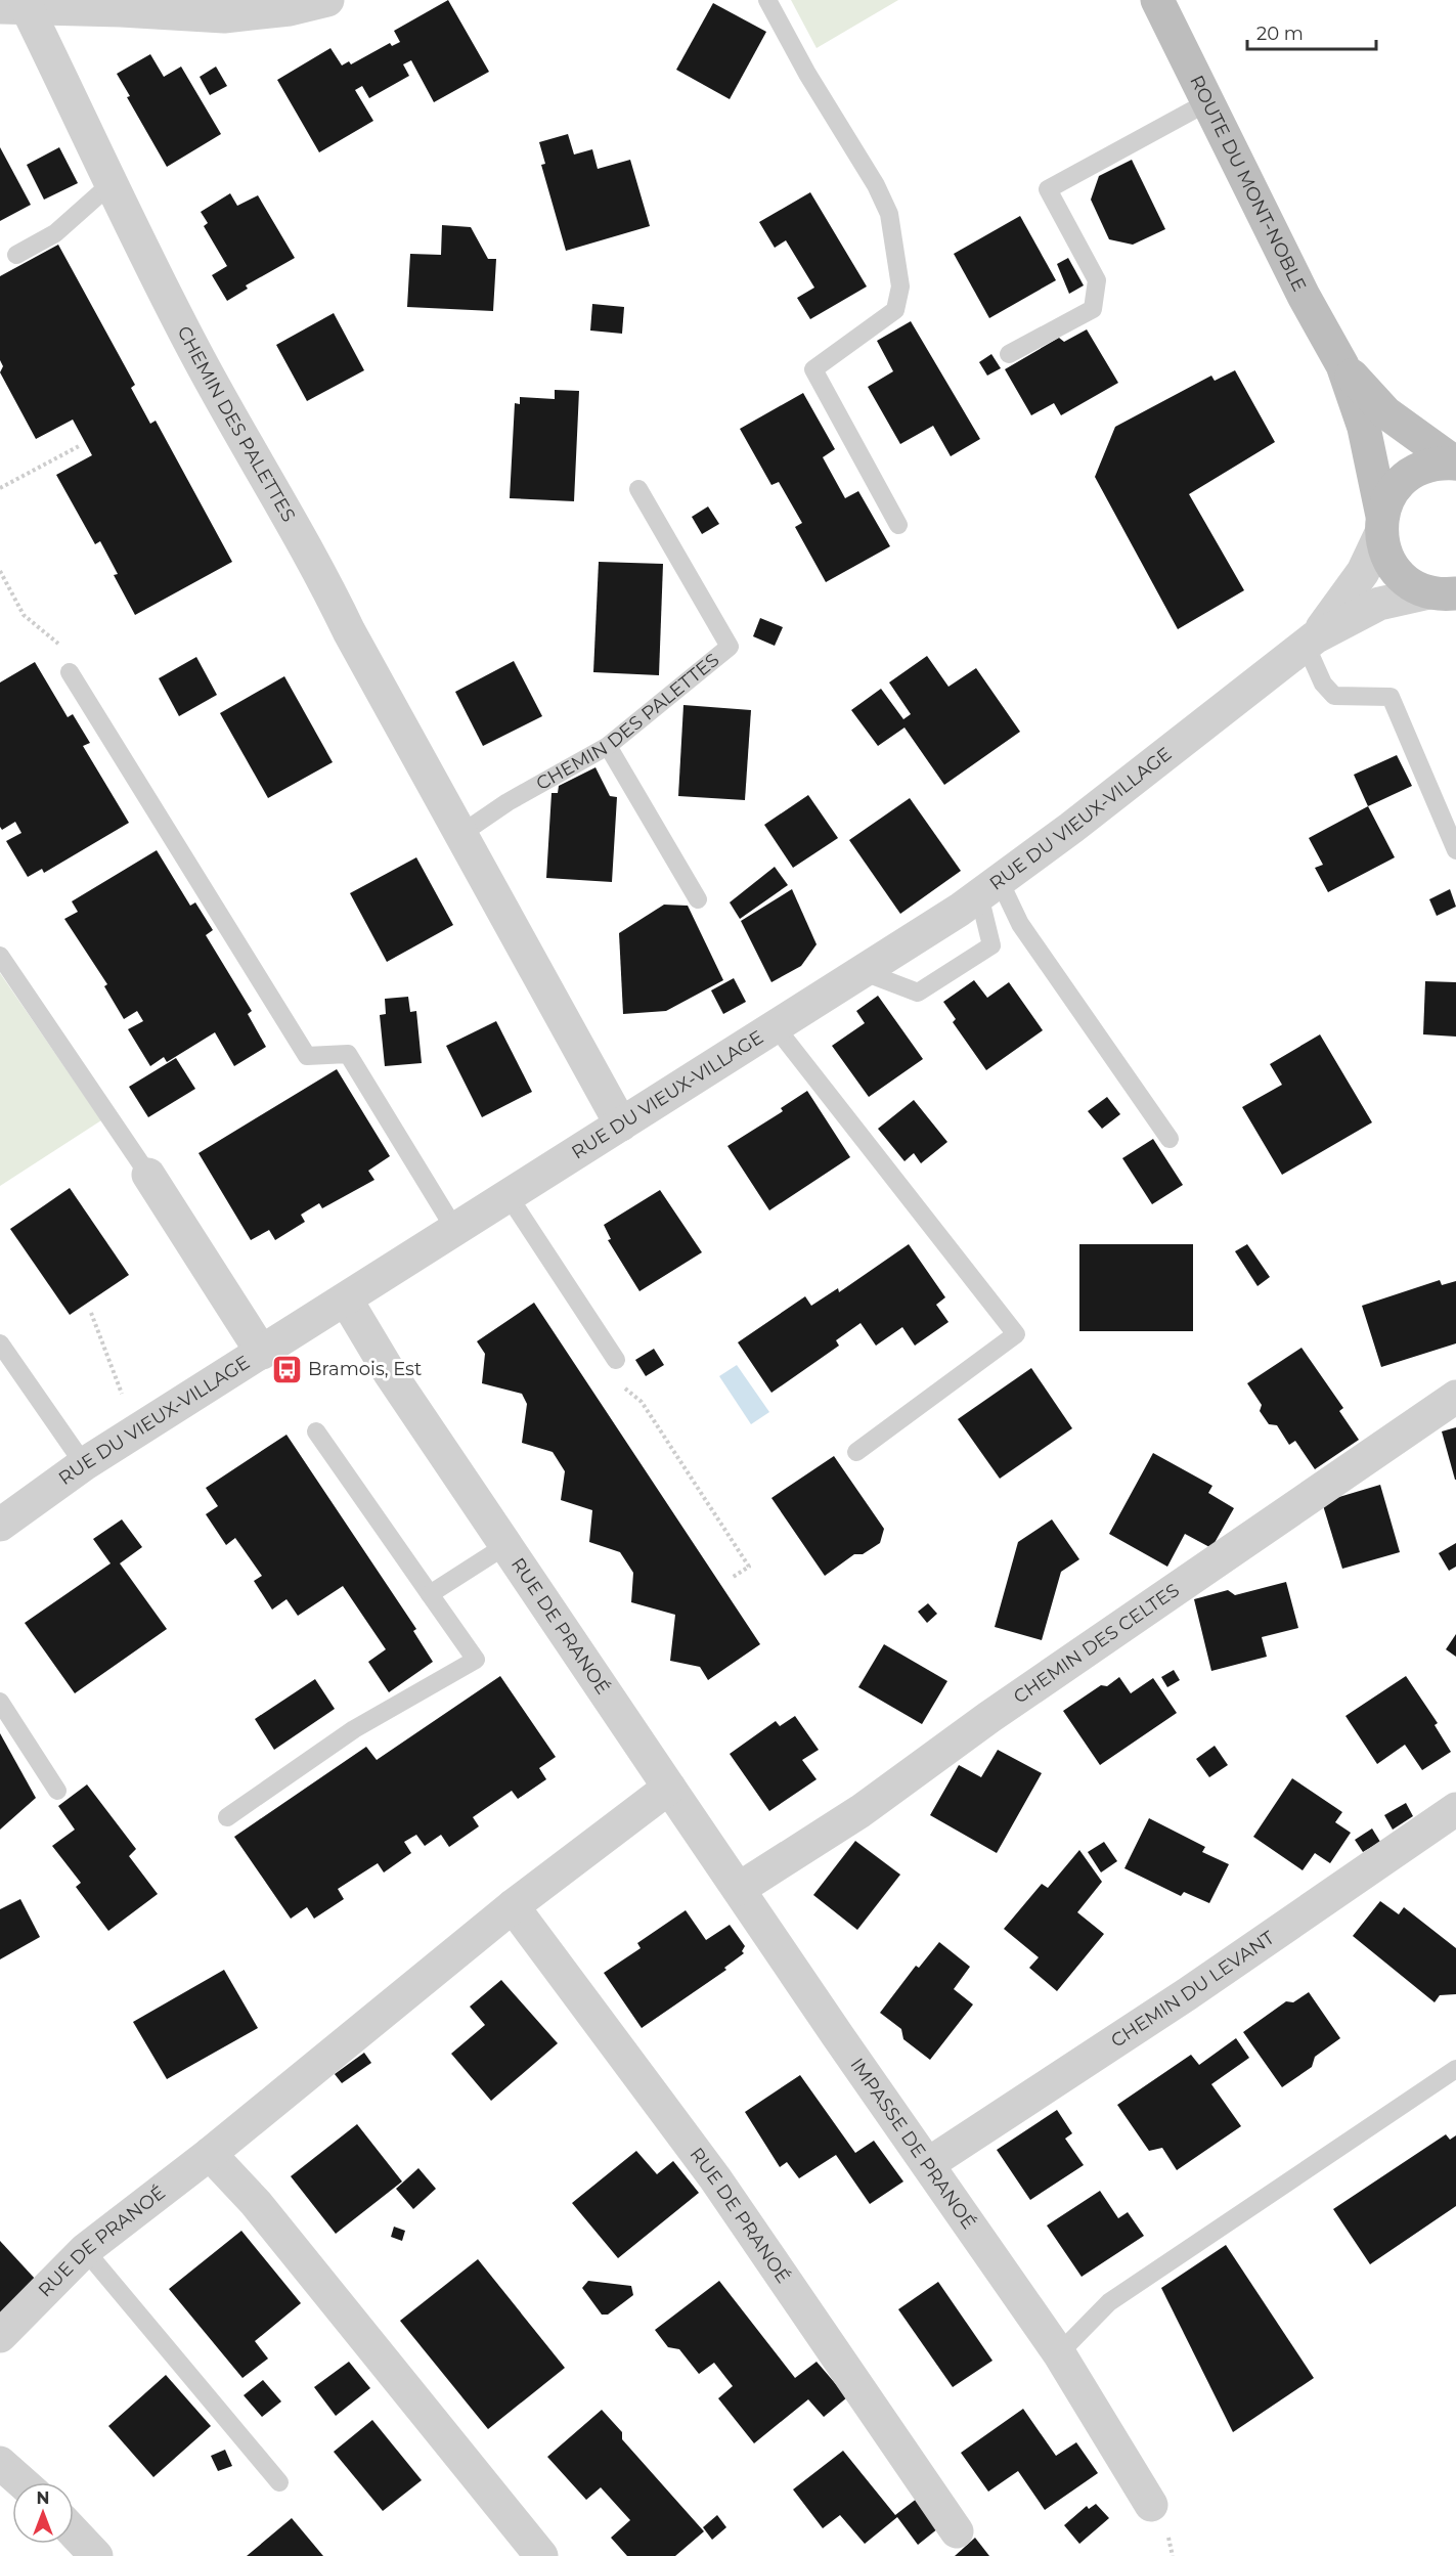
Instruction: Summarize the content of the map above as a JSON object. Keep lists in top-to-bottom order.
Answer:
{
  "streets": {
    "street": [
      "ROUTE DU MONT-NOBLE",
      "CHEMIN DES PALETTES",
      "RUE DU VIEUX-VILLAGE",
      "RUE DE PRANOÉ",
      "CHEMIN DES CELTES",
      "CHEMIN DU LEVANT",
      "IMPASSE DE PRANOÉ"
    ]
  },
  "crossings": [
    ["ROUTE DU MONT-NOBLE", "RUE DU VIEUX-VILLAGE"],
    ["CHEMIN DES PALETTES", "RUE DU VIEUX-VILLAGE"],
    ["RUE DU VIEUX-VILLAGE", "RUE DE PRANOÉ"],
    ["RUE DE PRANOÉ", "IMPASSE DE PRANOÉ"],
    ["CHEMIN DES CELTES", "IMPASSE DE PRANOÉ"],
    ["CHEMIN DU LEVANT", "IMPASSE DE PRANOÉ"]
  ],
  "places": {
    "bus stop": ["Bramois, Est"]
  },
  "scale_bar": "20 m",
  "north": "top"
}
